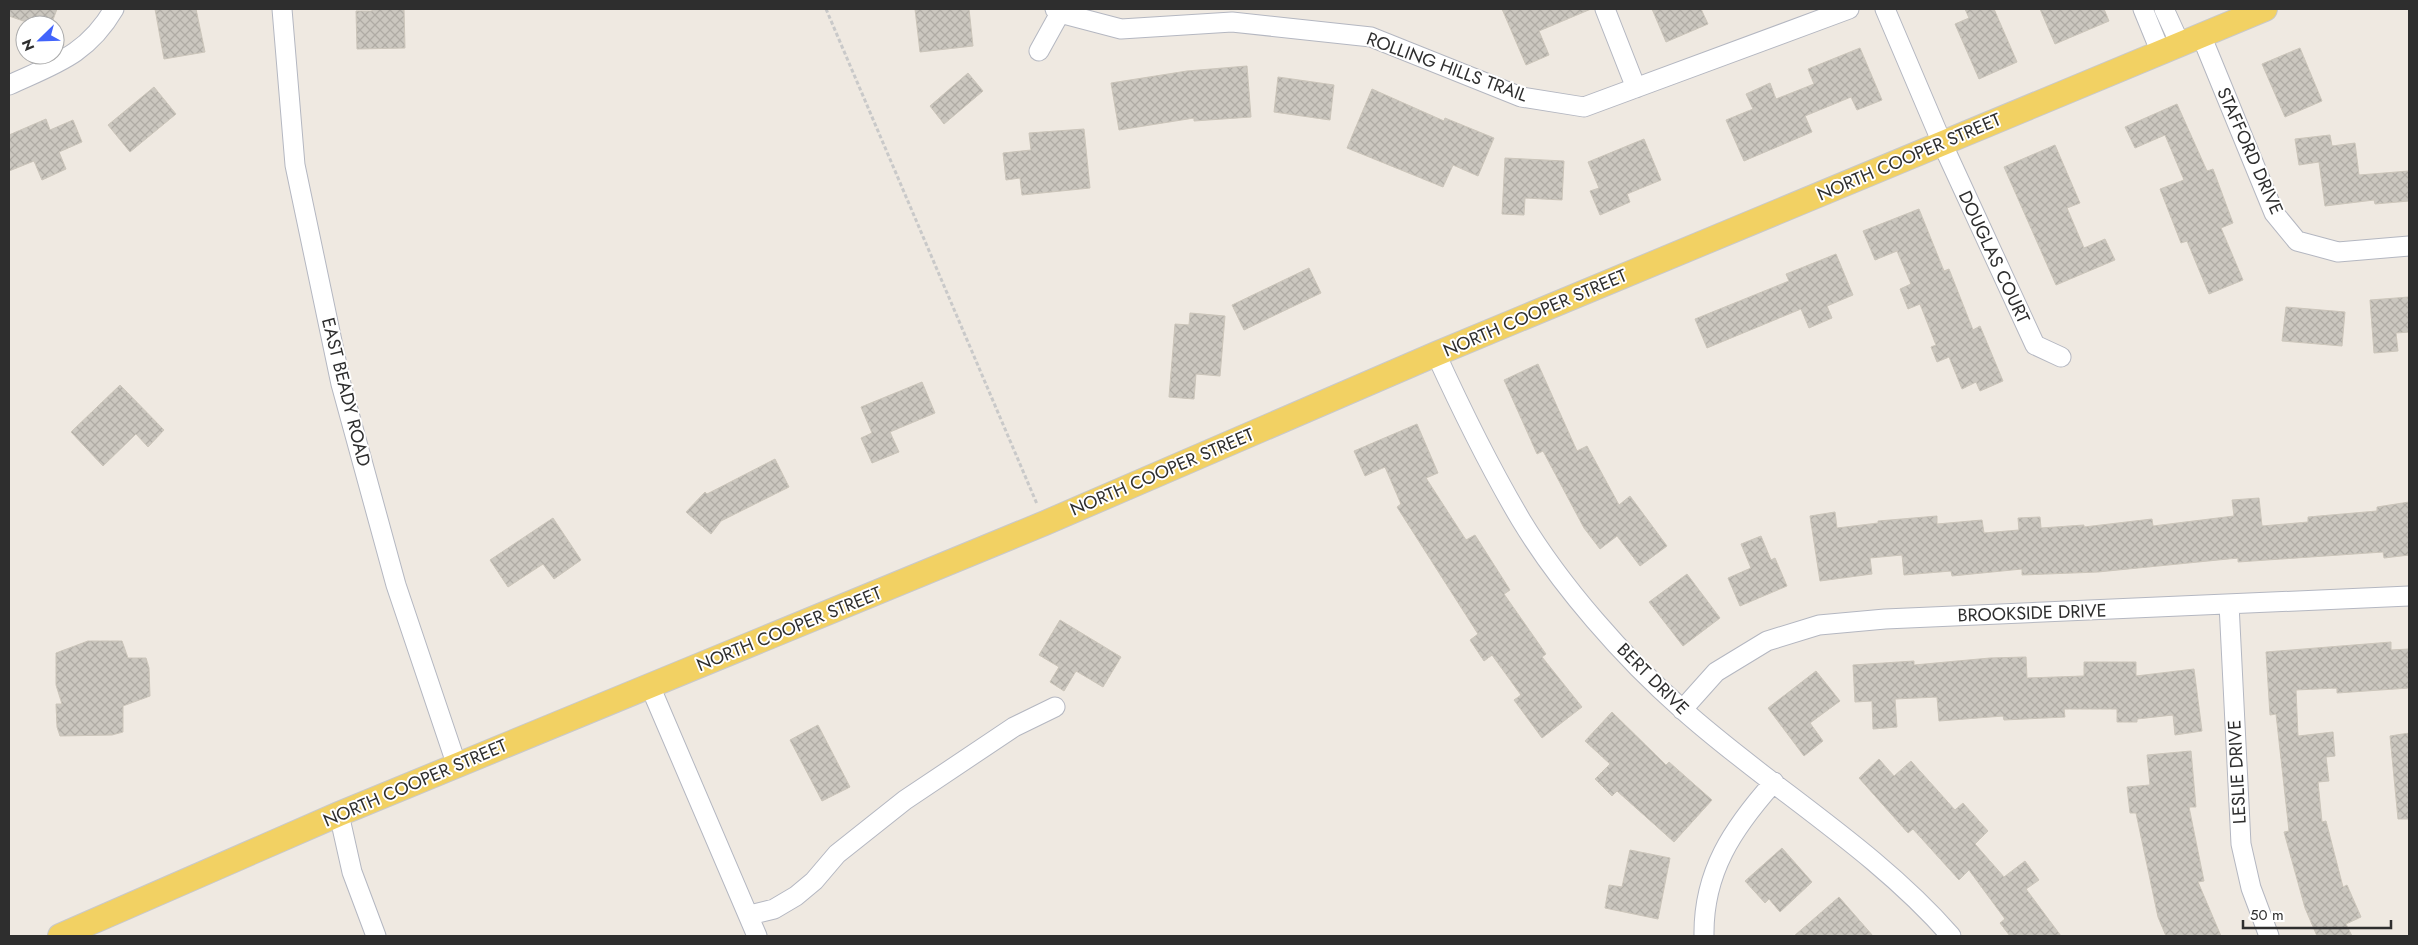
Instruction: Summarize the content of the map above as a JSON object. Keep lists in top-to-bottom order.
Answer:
{
  "streets": {
    "main road": ["NORTH COOPER STREET"],
    "street": [
      "ROLLING HILLS TRAIL",
      "STAFFORD DRIVE",
      "DOUGLAS COURT",
      "EAST BEADY ROAD",
      "BROOKSIDE DRIVE",
      "BERT DRIVE",
      "LESLIE DRIVE"
    ]
  },
  "crossings": [
    ["STAFFORD DRIVE", "NORTH COOPER STREET"],
    ["NORTH COOPER STREET", "DOUGLAS COURT"],
    ["NORTH COOPER STREET", "EAST BEADY ROAD"],
    ["NORTH COOPER STREET", "BERT DRIVE"],
    ["BROOKSIDE DRIVE", "BERT DRIVE"],
    ["BROOKSIDE DRIVE", "LESLIE DRIVE"]
  ],
  "scale_bar": "50 m",
  "north": "bottom left"
}
